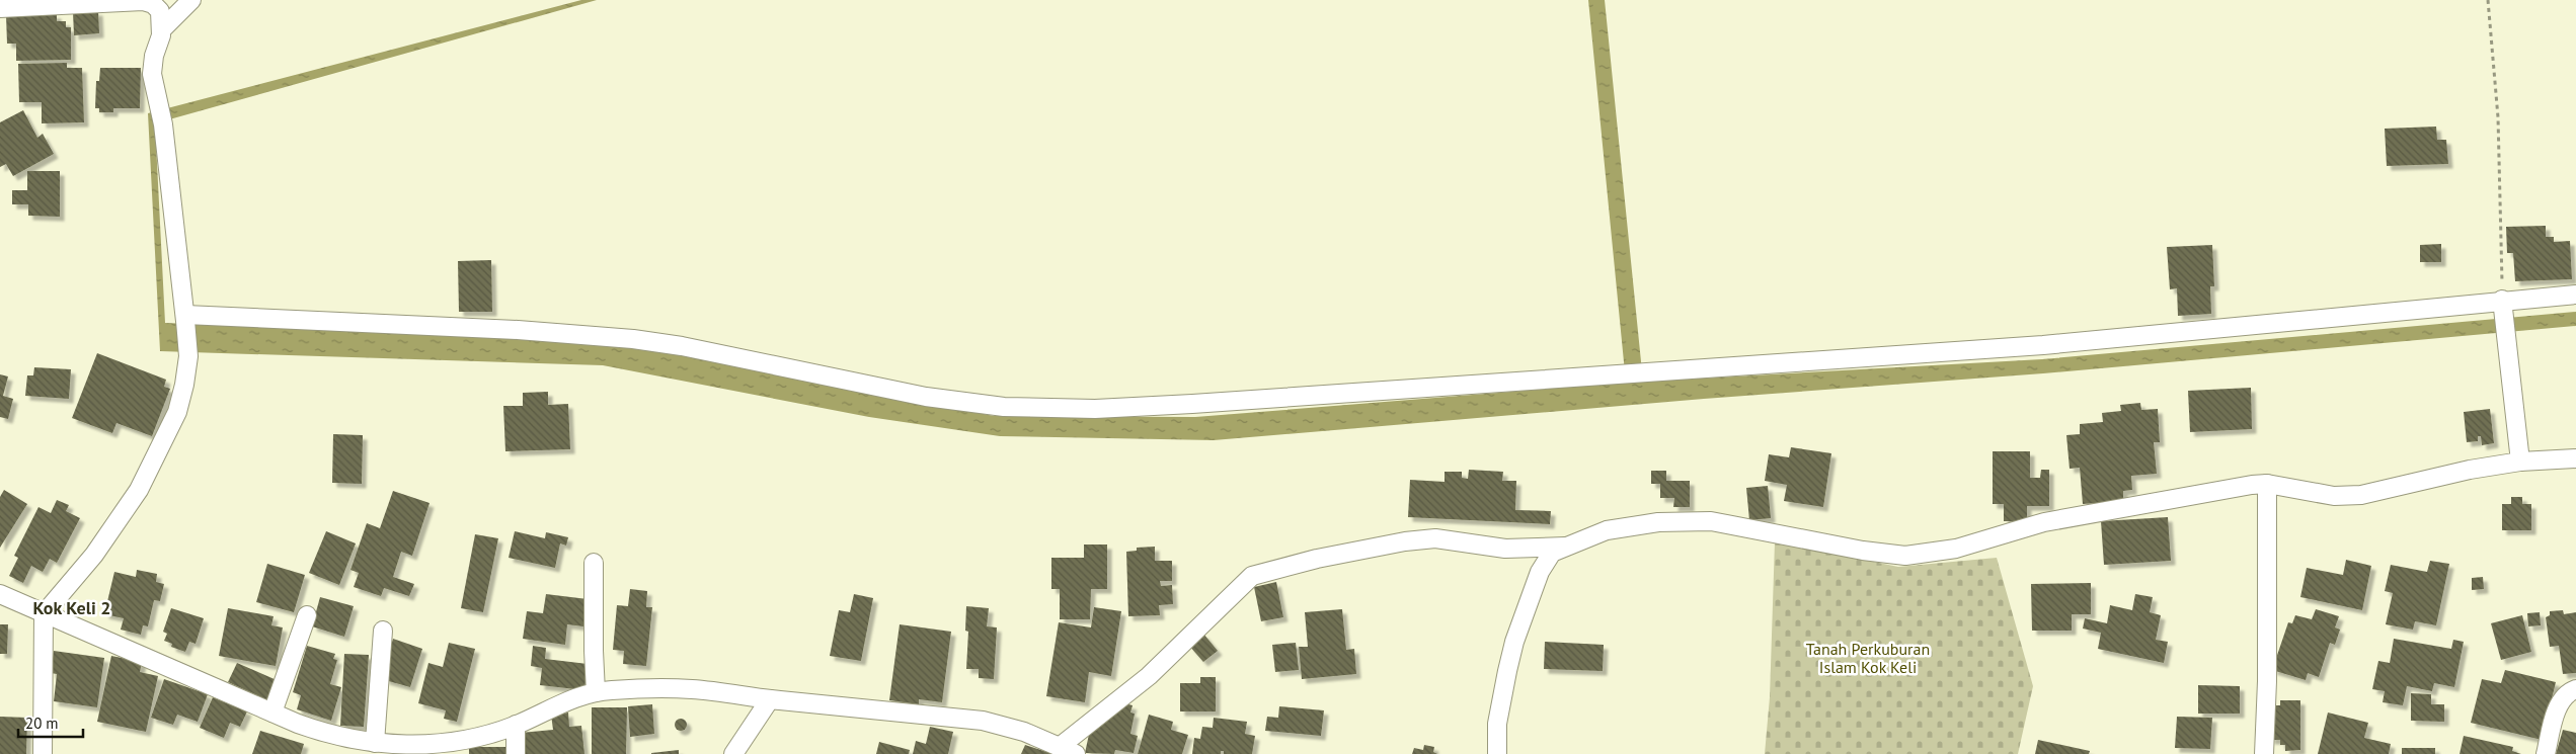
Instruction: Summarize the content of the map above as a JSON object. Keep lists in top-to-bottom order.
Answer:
{
  "districts": ["Kok Keli 2"],
  "parks": ["Tanah Perkuburan Islam Kok Keli"],
  "scale_bar": "20 m"
}
